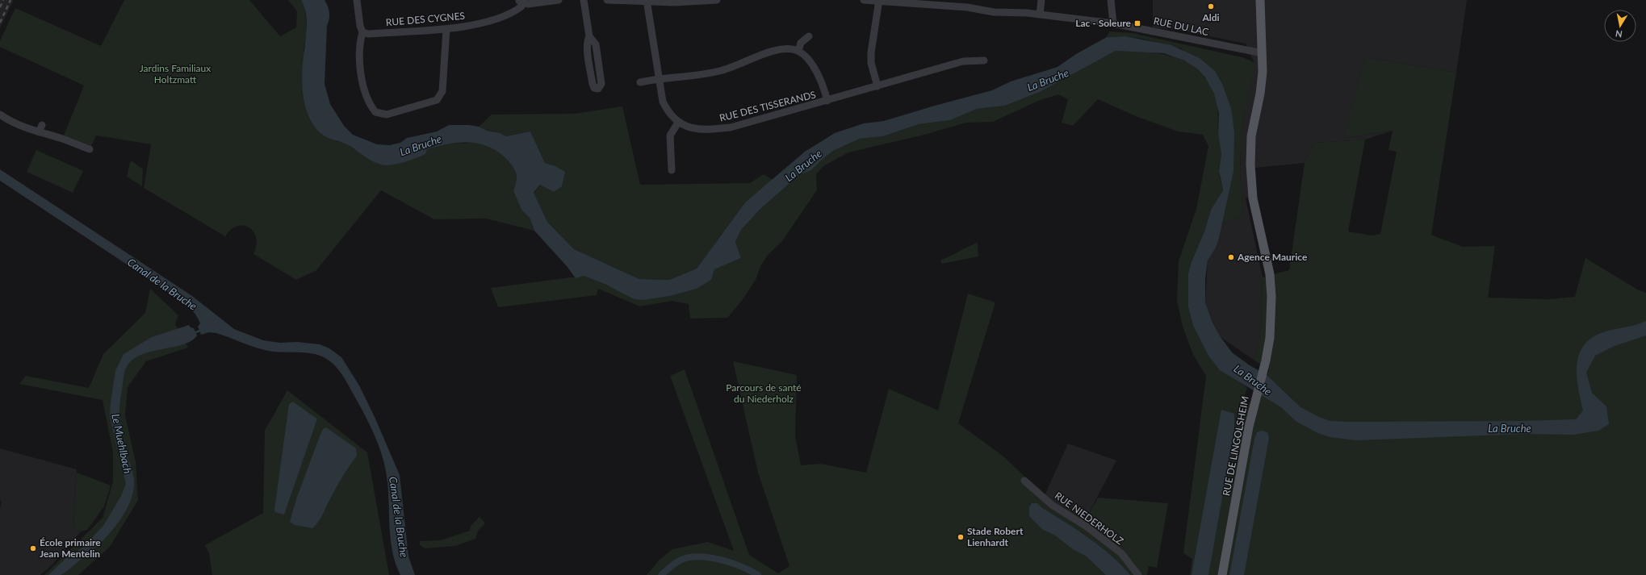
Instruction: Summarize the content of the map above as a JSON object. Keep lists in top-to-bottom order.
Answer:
{
  "streets": {
    "main road": ["RUE DE LINGOLSHEIM"],
    "street": [
      "RUE DES CYGNES",
      "RUE DU LAC",
      "RUE DES TISSERANDS",
      "RUE NIEDERHOLZ"
    ]
  },
  "crossings": [
    ["RUE DU LAC", "RUE DE LINGOLSHEIM"]
  ],
  "water": ["La Bruche", "Canal de la Bruche", "Le Muehlbach"],
  "parks": ["Jardins Familiaux Holtzmatt", "Parcours de santé du Niederholz"],
  "places": {
    "other": [
      "Aldi",
      "Agence Maurice",
      "Stade Robert Lienhardt",
      "École primaire Jean Mentelin"
    ],
    "transit": ["Lac - Soleure"]
  },
  "north": "bottom"
}
